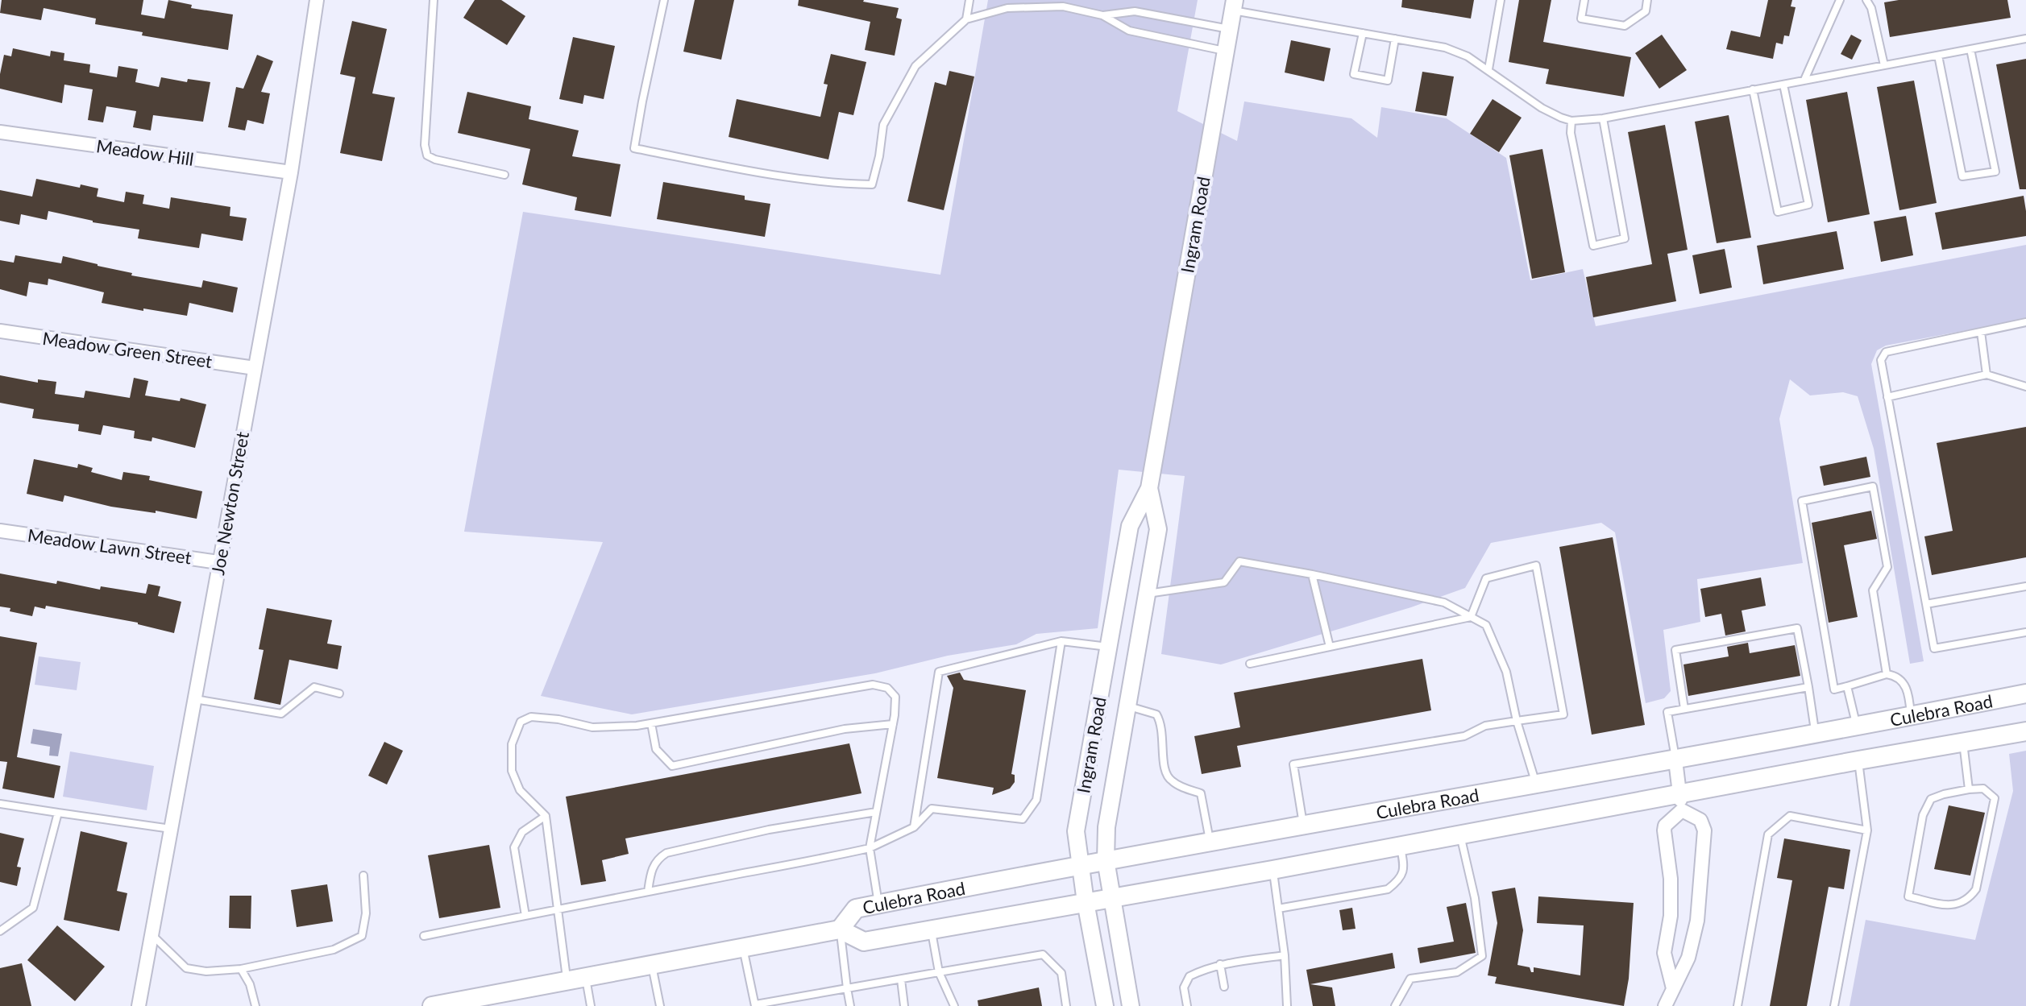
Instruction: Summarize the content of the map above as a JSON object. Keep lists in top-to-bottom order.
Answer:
{
  "streets": {
    "main road": ["Culebra Road"],
    "street": [
      "Meadow Hill",
      "Ingram Road",
      "Meadow Green Street",
      "Joe Newton Street",
      "Meadow Lawn Street"
    ]
  },
  "crossings": [
    ["Meadow Hill", "Joe Newton Street"],
    ["Ingram Road", "Culebra Road"],
    ["Meadow Green Street", "Joe Newton Street"],
    ["Joe Newton Street", "Meadow Lawn Street"]
  ]
}
